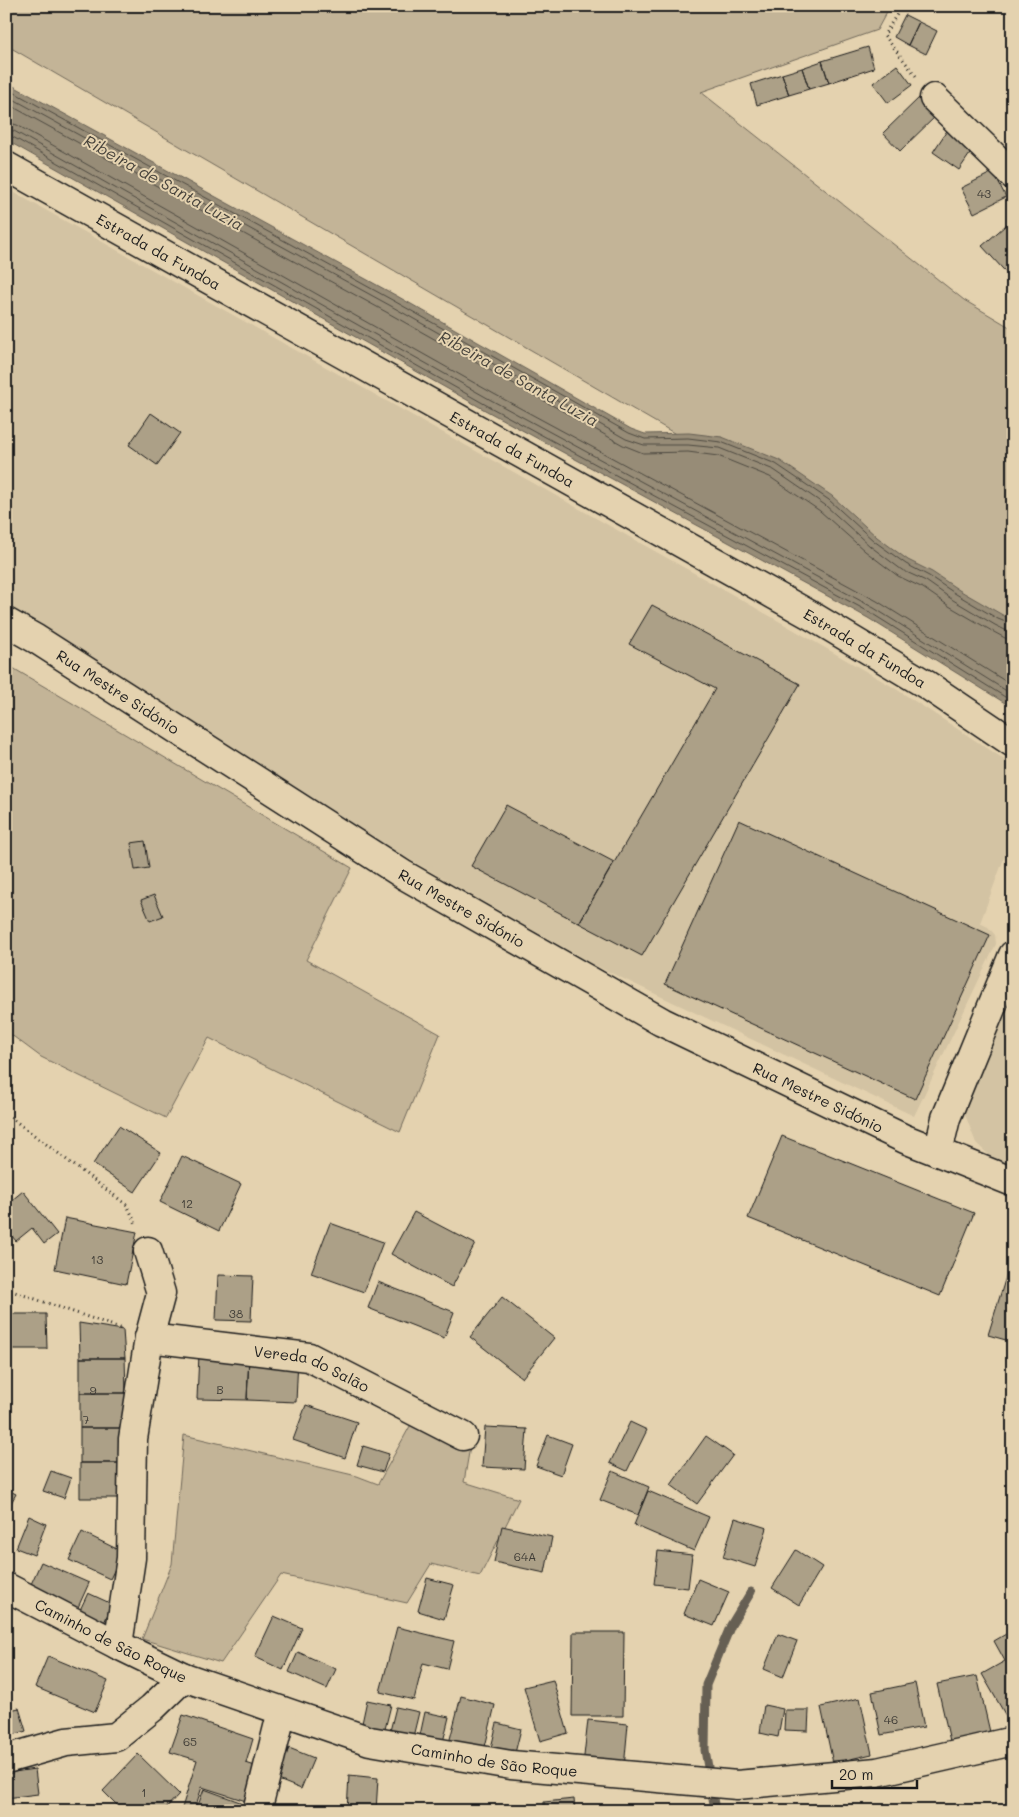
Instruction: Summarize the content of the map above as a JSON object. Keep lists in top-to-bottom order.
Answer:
{
  "streets": {
    "street": [
      "Estrada da Fundoa",
      "Rua Mestre Sidónio",
      "Vereda do Salão",
      "Caminho de São Roque"
    ]
  },
  "water": ["Ribeira de Santa Luzia"],
  "house_numbers": [
    "43",
    "12",
    "13",
    "38",
    "B",
    "9",
    "7",
    "64A",
    "46",
    "65",
    "1"
  ],
  "scale_bar": "20 m"
}
